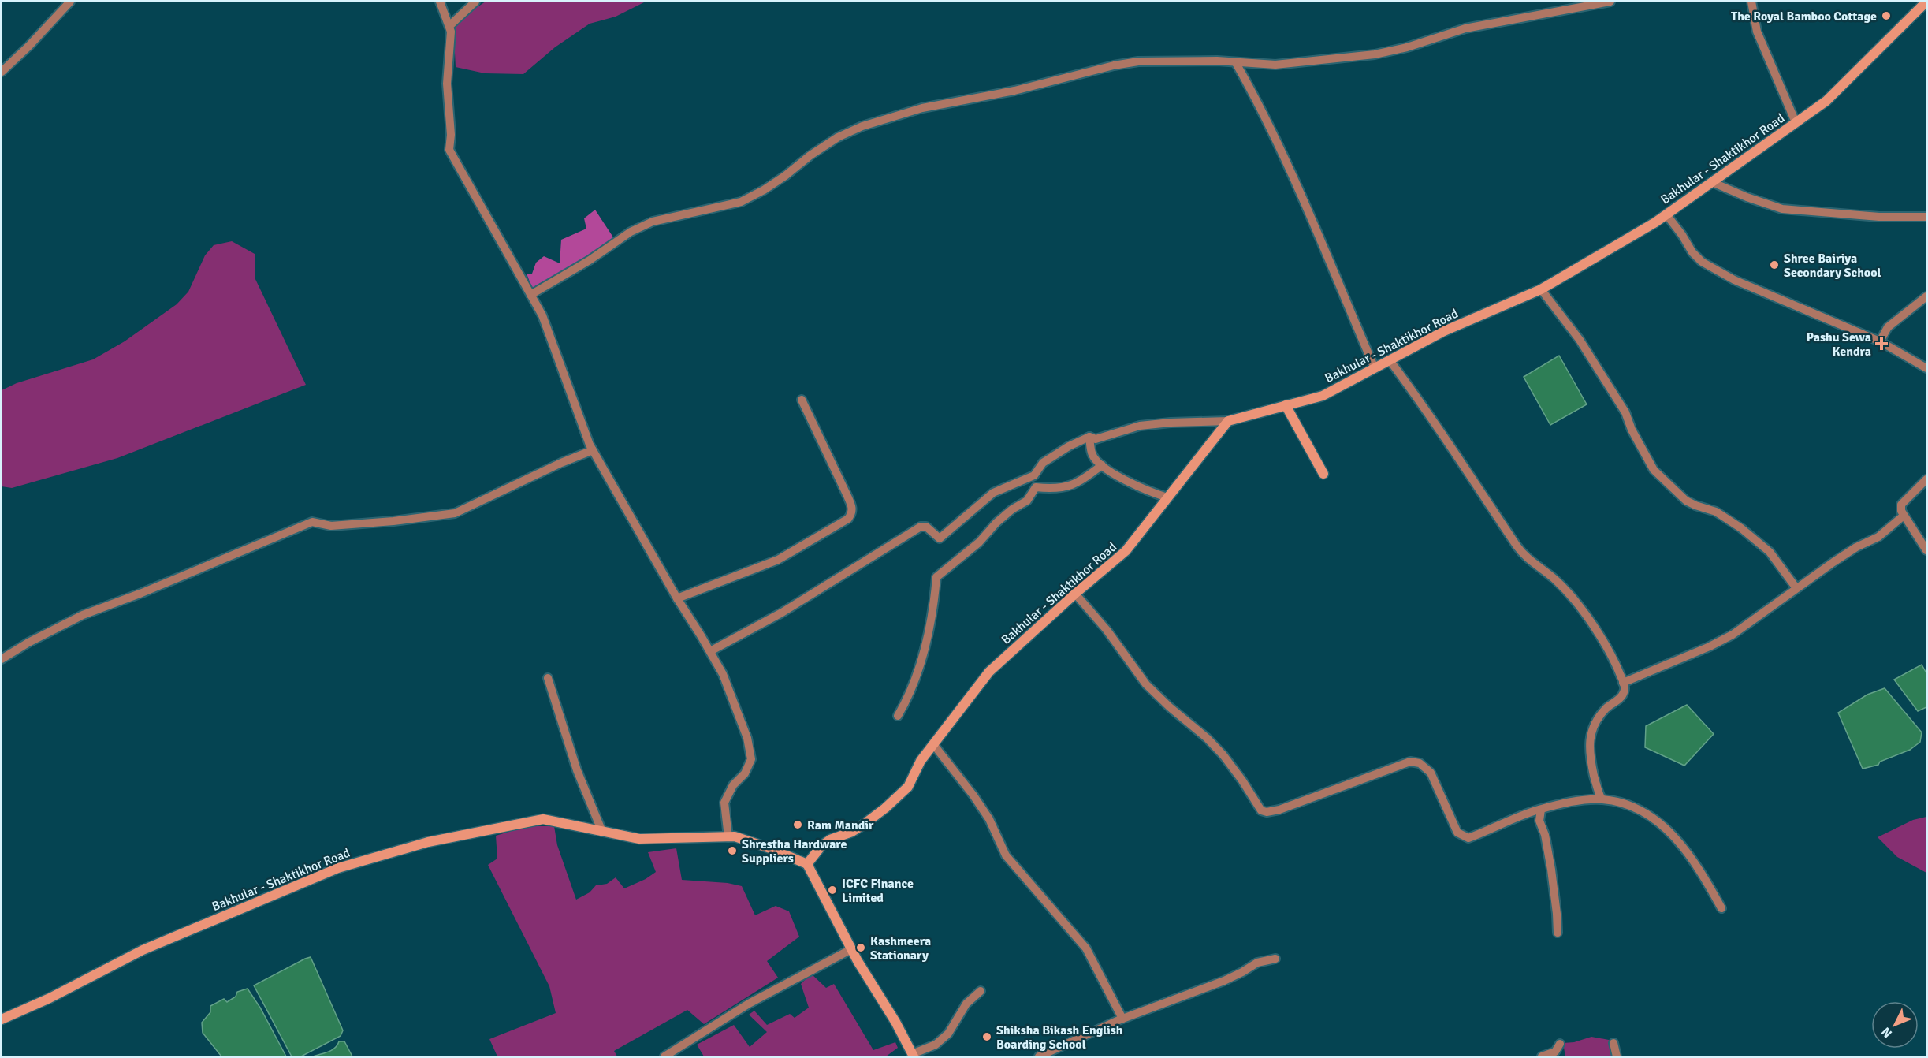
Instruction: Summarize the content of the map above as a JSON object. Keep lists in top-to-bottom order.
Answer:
{
  "streets": {
    "street": ["Bakhular - Shaktikhor Road"]
  },
  "places": {
    "other": [
      "The Royal Bamboo Cottage",
      "Shree Bairiya Secondary School",
      "Ram Mandir",
      "Shrestha Hardware Suppliers",
      "ICFC Finance Limited",
      "Kashmeera Stationary",
      "Shiksha Bikash English Boarding School"
    ],
    "health": ["Pashu Sewa Kendra"]
  },
  "north": "bottom left"
}
